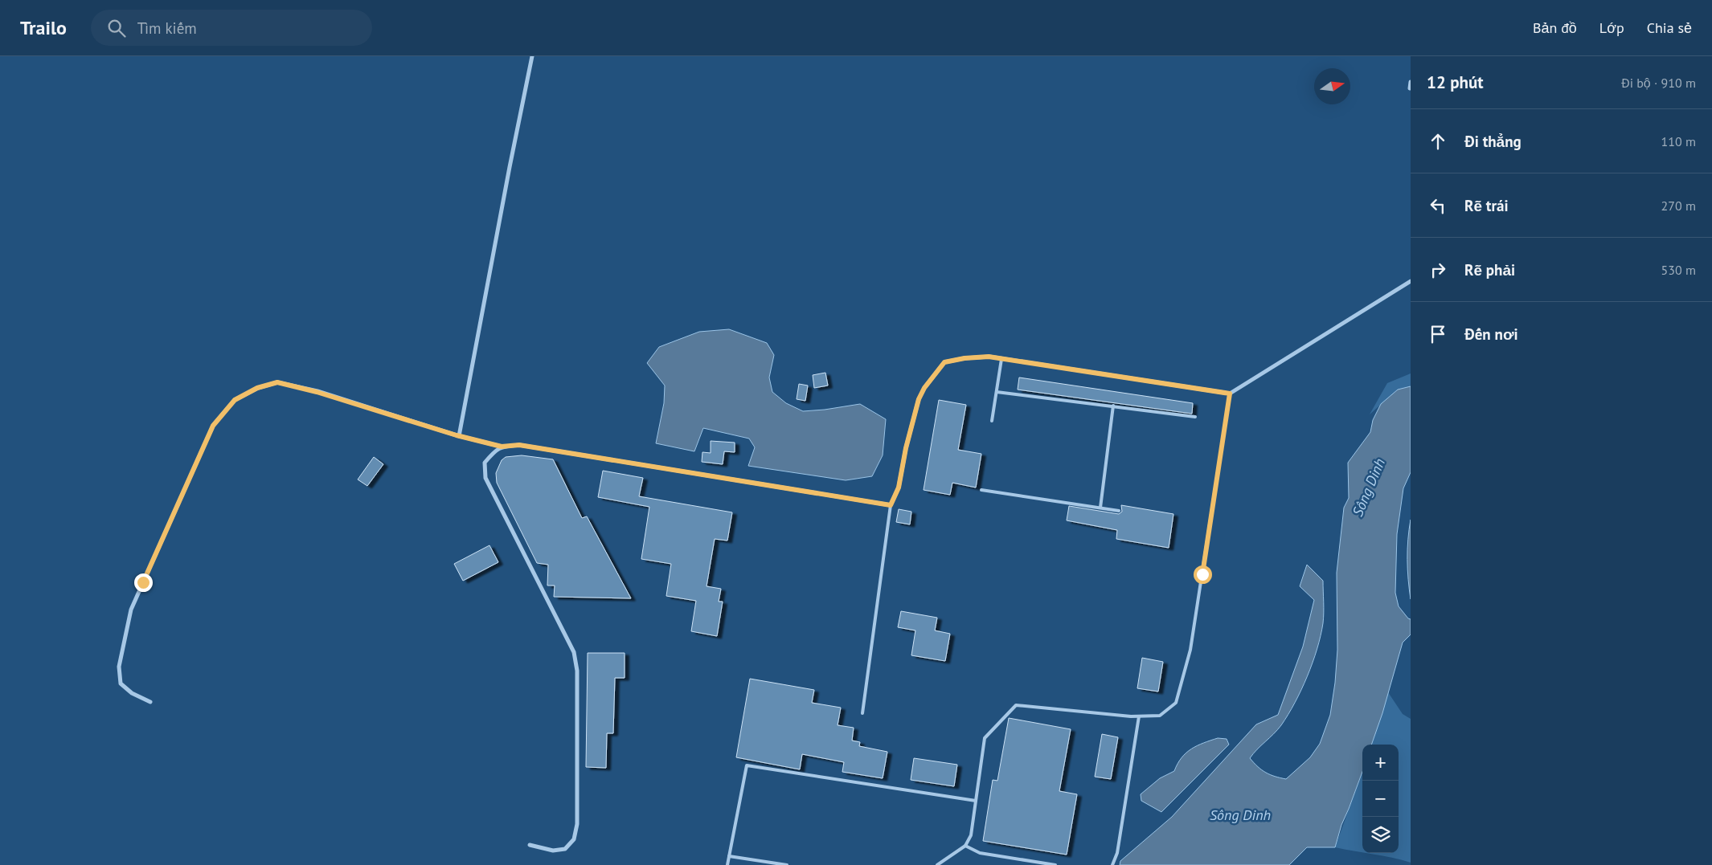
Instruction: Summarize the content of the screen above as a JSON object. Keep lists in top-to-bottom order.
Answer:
{
  "water": ["Sông Dinh"],
  "north": "right",
  "page": {
    "header": "Trailo",
    "search": "Tìm kiếm",
    "nav": ["Bản đồ", "Lớp", "Chia sẻ"],
    "heading": ["12 phút", "Đi bộ · 910 m"],
    "list": [
      ["Đi thẳng", "110 m"],
      ["Rẽ trái", "270 m"],
      ["Rẽ phải", "530 m"],
      "Đến nơi"
    ],
    "map_buttons": ["+", "−"]
  }
}
